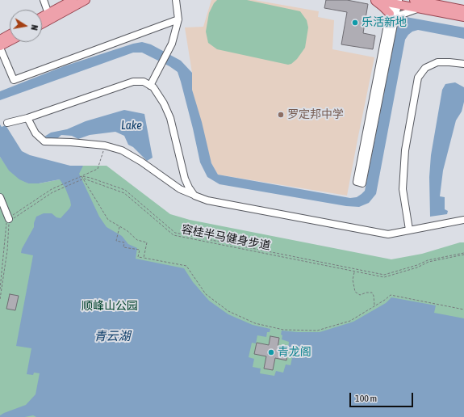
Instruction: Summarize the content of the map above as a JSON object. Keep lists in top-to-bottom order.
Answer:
{
  "streets": {
    "path": ["容桂半马健身步道"]
  },
  "water": ["Lake", "青云湖"],
  "parks": ["顺峰山公园"],
  "places": ["乐活新地", "罗定邦中学", "青龙阁"],
  "scale_bar": "100 m",
  "north": "right"
}
